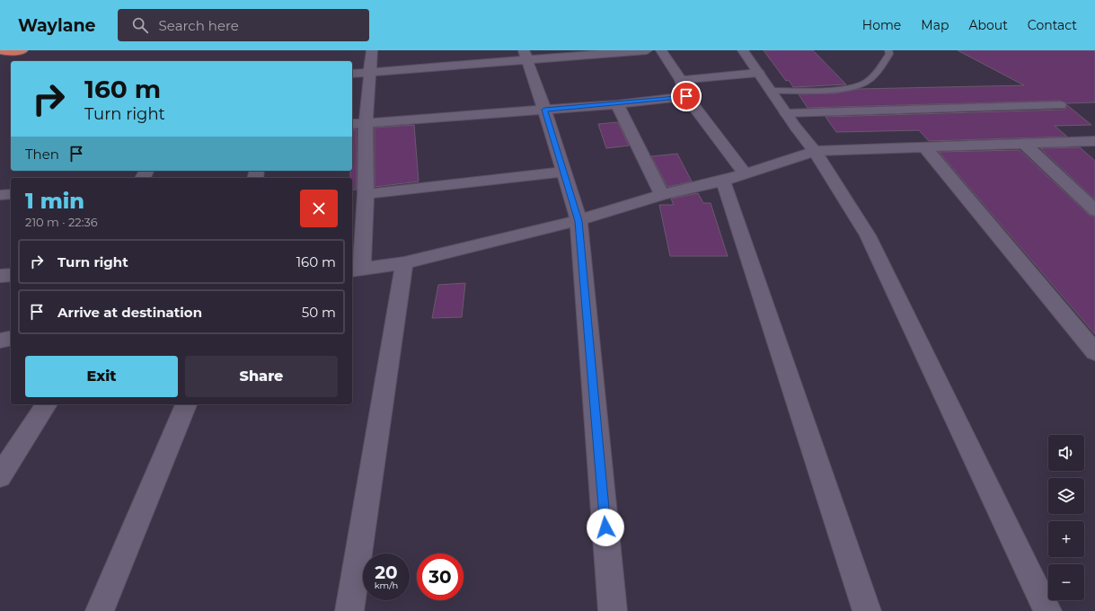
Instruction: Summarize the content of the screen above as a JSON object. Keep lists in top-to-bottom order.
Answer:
{
  "page": {
    "header": "Waylane",
    "search": "Search here",
    "nav": [
      "Home",
      "Map",
      "About",
      "Contact"
    ],
    "turn": ["160 m", "Turn right"],
    "then": "Then",
    "heading": ["1 min", "210 m · 22:36"],
    "list": [
      {
        "name": "Turn right",
        "value": "160 m"
      },
      {
        "name": "Arrive at destination",
        "value": "50 m"
      }
    ],
    "buttons": ["Exit", "Share"],
    "map_buttons": ["+", "−"],
    "speed": "20 km/h",
    "limit": "30"
  }
}
